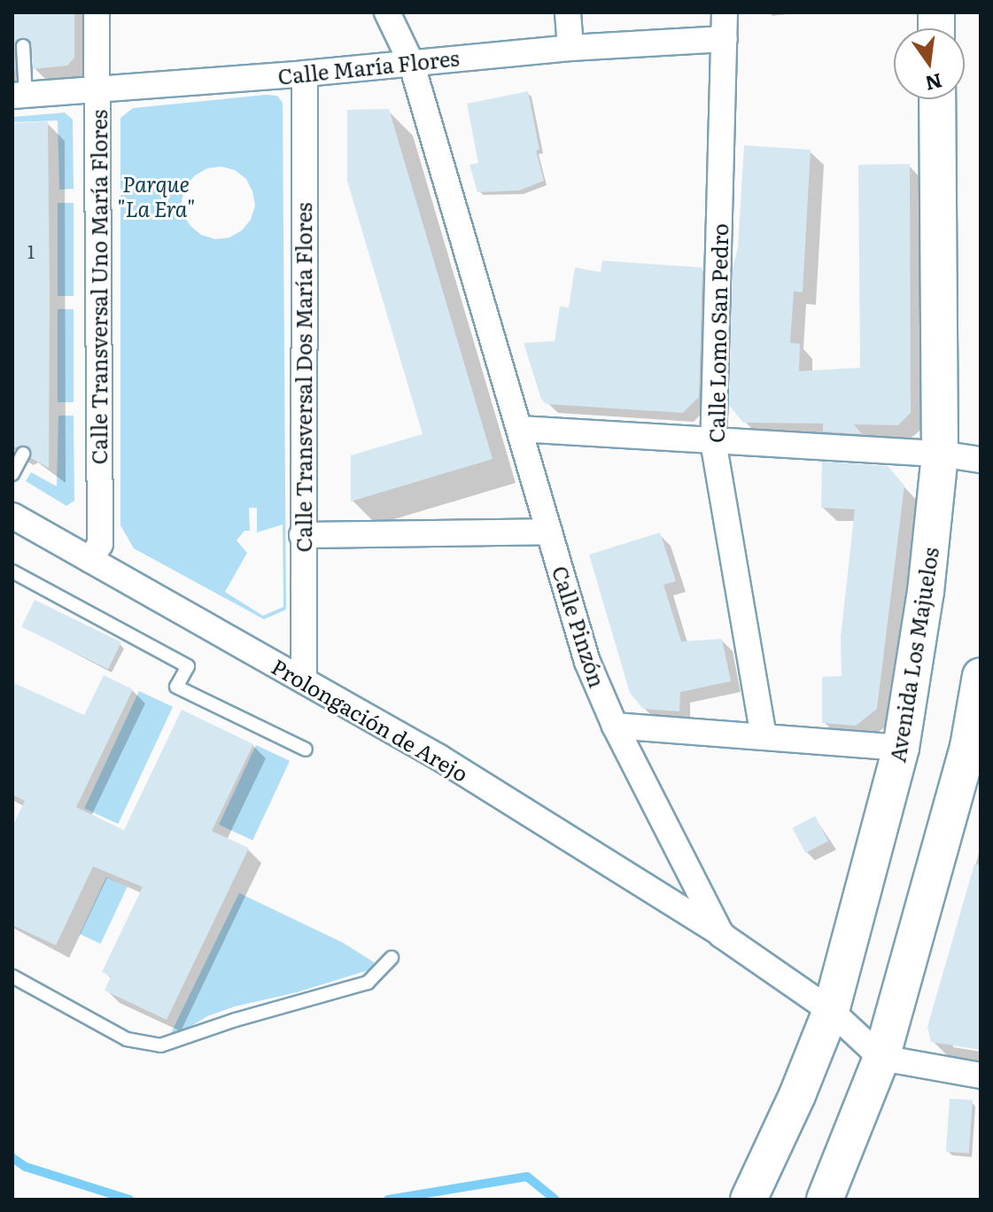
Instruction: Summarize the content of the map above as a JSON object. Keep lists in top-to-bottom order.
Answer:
{
  "streets": {
    "street": [
      "Calle María Flores",
      "Calle Transversal Uno María Flores",
      "Calle Lomo San Pedro",
      "Calle Transversal Dos María Flores",
      "Calle Pinzón",
      "Avenida Los Majuelos",
      "Prolongación de Arejo"
    ]
  },
  "crossings": [
    ["Calle María Flores", "Calle Transversal Uno María Flores"],
    ["Calle María Flores", "Calle Lomo San Pedro"],
    ["Calle María Flores", "Calle Transversal Dos María Flores"],
    ["Calle María Flores", "Calle Pinzón"],
    ["Calle Transversal Uno María Flores", "Prolongación de Arejo"],
    ["Calle Transversal Dos María Flores", "Prolongación de Arejo"],
    ["Calle Pinzón", "Avenida Los Majuelos"],
    ["Calle Pinzón", "Prolongación de Arejo"]
  ],
  "parks": ["Parque \"La Era\""],
  "house_numbers": ["1"],
  "north": "bottom"
}
